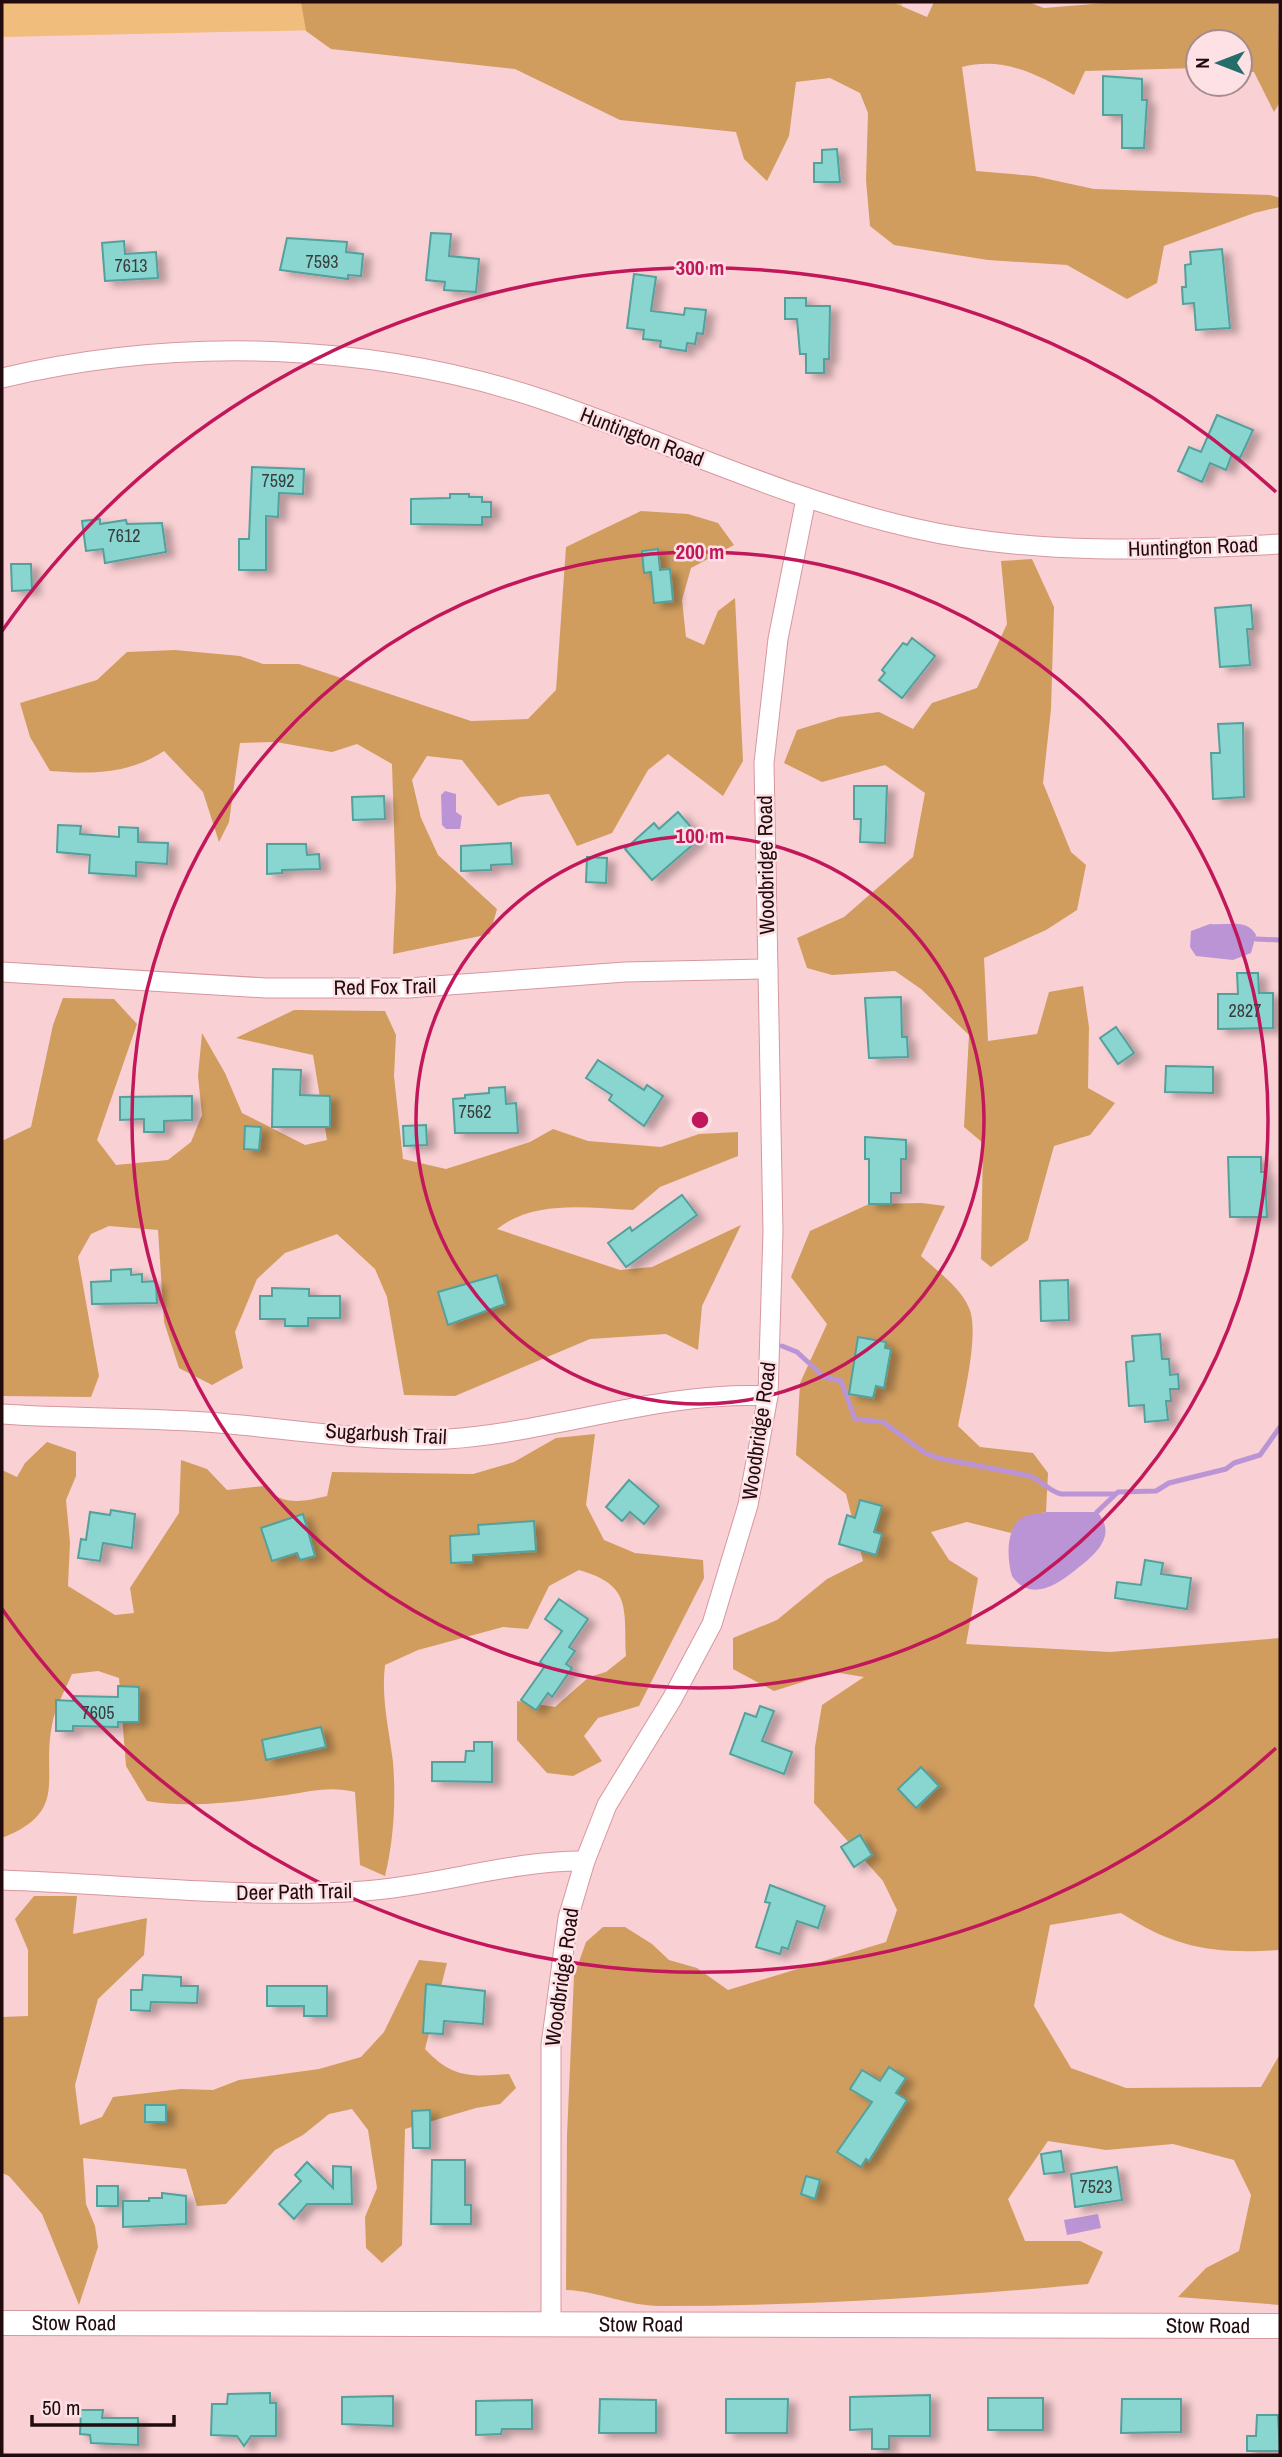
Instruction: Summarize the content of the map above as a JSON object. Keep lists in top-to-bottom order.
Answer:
{
  "streets": {
    "street": [
      "Huntington Road",
      "Woodbridge Road",
      "Red Fox Trail",
      "Sugarbush Trail",
      "Deer Path Trail",
      "Stow Road"
    ]
  },
  "crossings": [
    ["Huntington Road", "Woodbridge Road"],
    ["Woodbridge Road", "Red Fox Trail"],
    ["Woodbridge Road", "Sugarbush Trail"],
    ["Woodbridge Road", "Deer Path Trail"],
    ["Woodbridge Road", "Stow Road"]
  ],
  "house_numbers": [
    "7593",
    "7613",
    "7592",
    "7612",
    "2827",
    "7562",
    "7605",
    "7523"
  ],
  "scale_bar": "50 m",
  "north": "left",
  "rings": ["300 m", "200 m", "100 m"]
}
